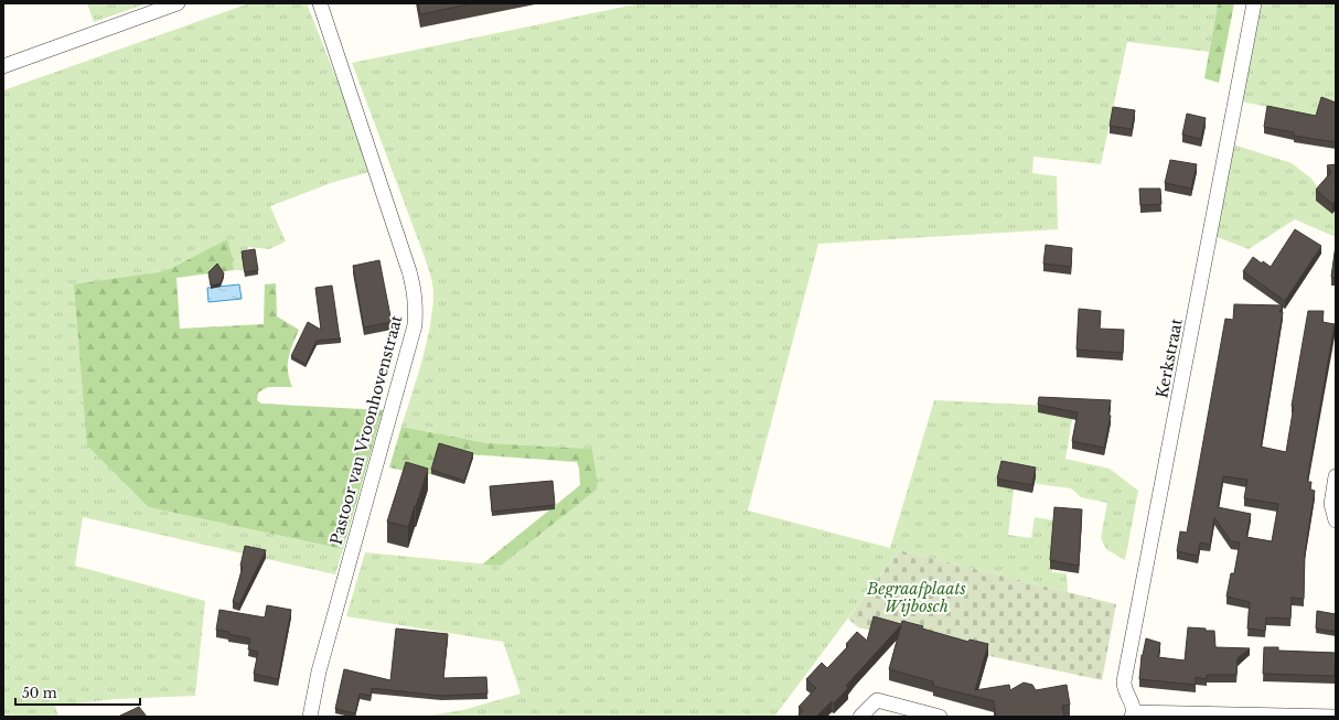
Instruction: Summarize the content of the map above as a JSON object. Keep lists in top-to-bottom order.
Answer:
{
  "streets": {
    "street": ["Kerkstraat", "Pastoor van Vroonhovenstraat"]
  },
  "parks": ["Begraafplaats Wijbosch"],
  "scale_bar": "50 m"
}
